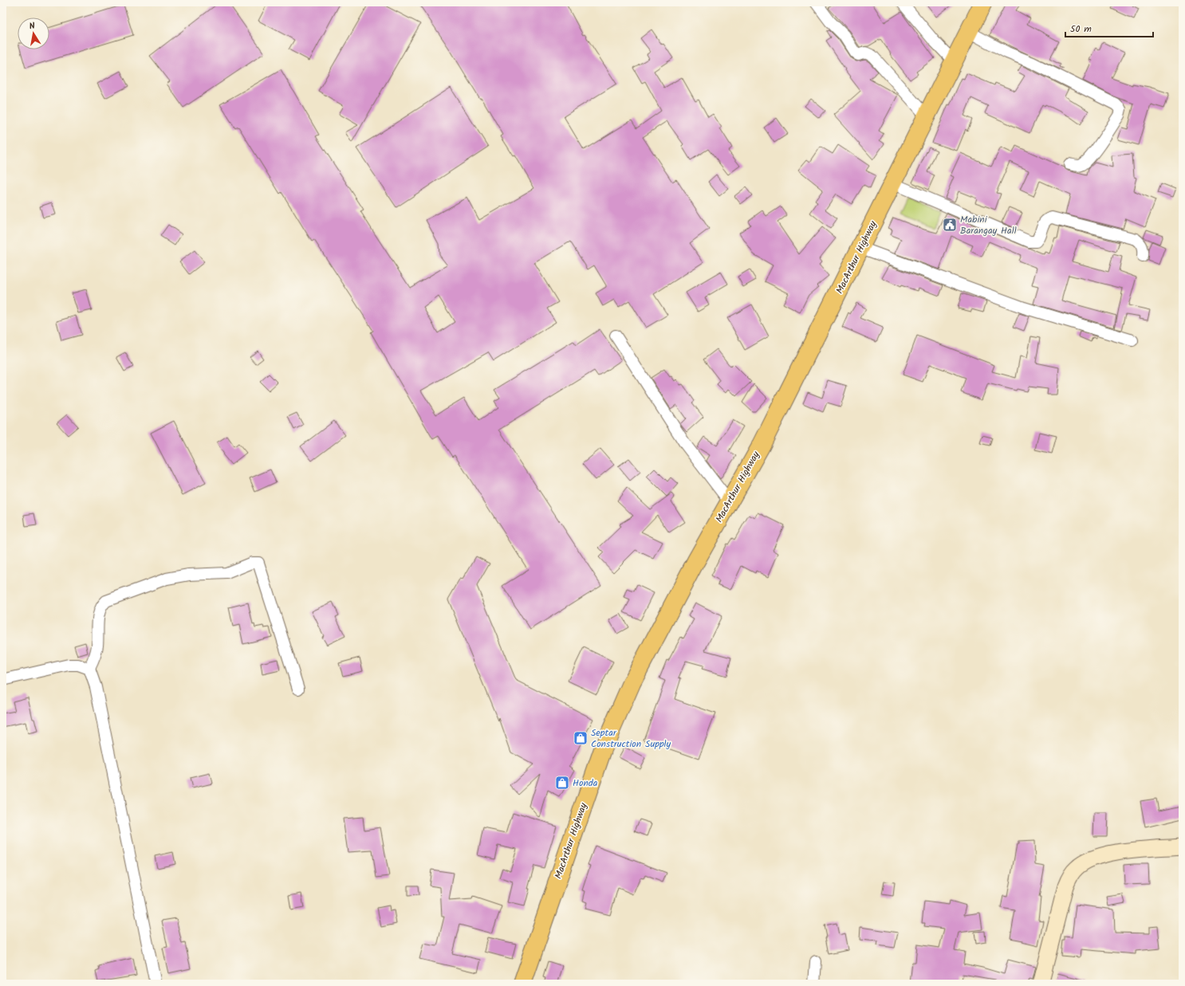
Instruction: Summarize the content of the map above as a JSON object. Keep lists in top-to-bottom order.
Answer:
{
  "streets": {
    "highway": ["MacArthur Highway"]
  },
  "places": {
    "public building": ["Mabini Barangay Hall"],
    "shop": ["Septar Construction Supply", "Honda"]
  },
  "scale_bar": "50 m",
  "north": "top"
}
